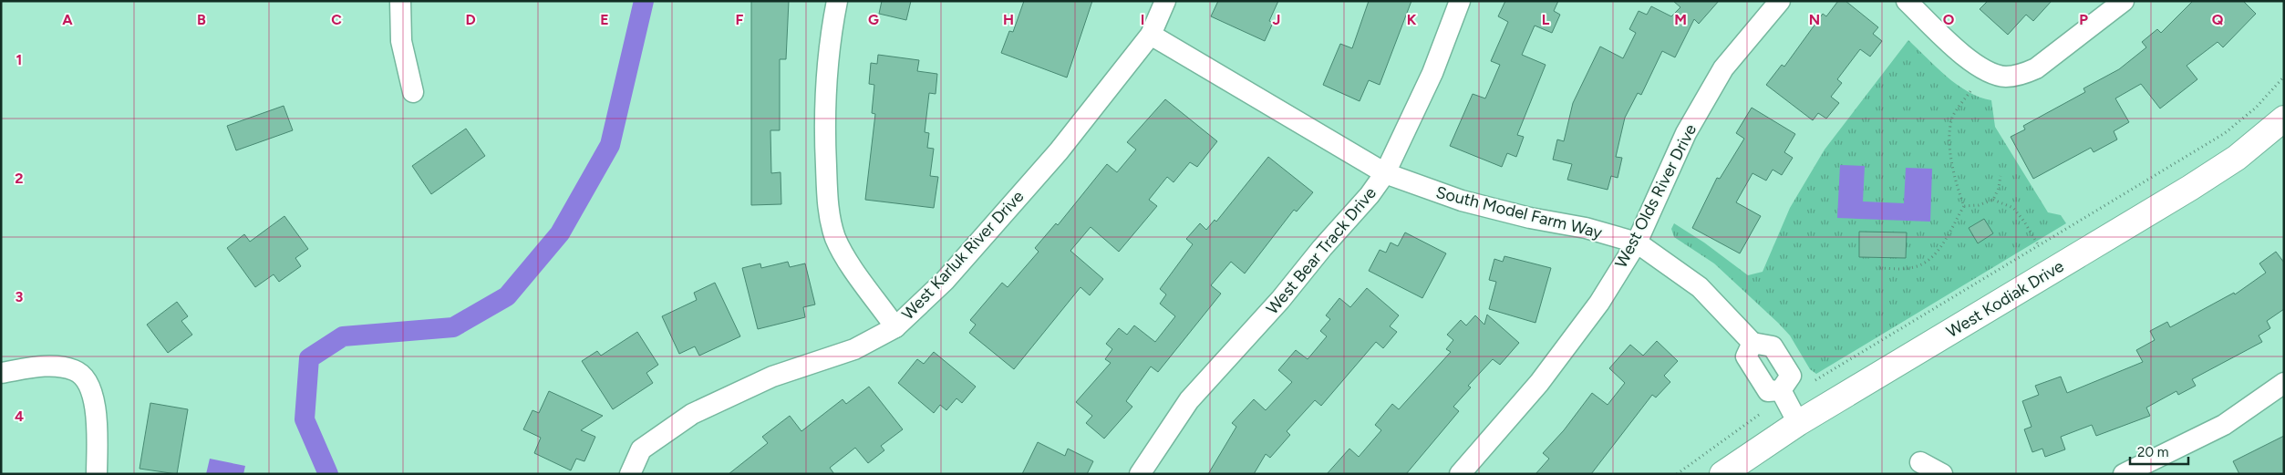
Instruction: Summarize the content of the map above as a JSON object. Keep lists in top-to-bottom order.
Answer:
{
  "streets": {
    "street": [
      "West Olds River Drive",
      "South Model Farm Way",
      "West Bear Track Drive",
      "West Karluk River Drive",
      "West Kodiak Drive"
    ]
  },
  "crossings": [
    ["West Olds River Drive", "South Model Farm Way"],
    ["South Model Farm Way", "West Bear Track Drive"],
    ["South Model Farm Way", "West Karluk River Drive"]
  ],
  "scale_bar": "20 m",
  "grid": {
    "columns": [
      "A",
      "B",
      "C",
      "D",
      "E",
      "F",
      "G",
      "H",
      "I",
      "J",
      "K",
      "L",
      "M",
      "N",
      "O",
      "P",
      "Q"
    ],
    "rows": [
      "1",
      "2",
      "3",
      "4"
    ]
  }
}
